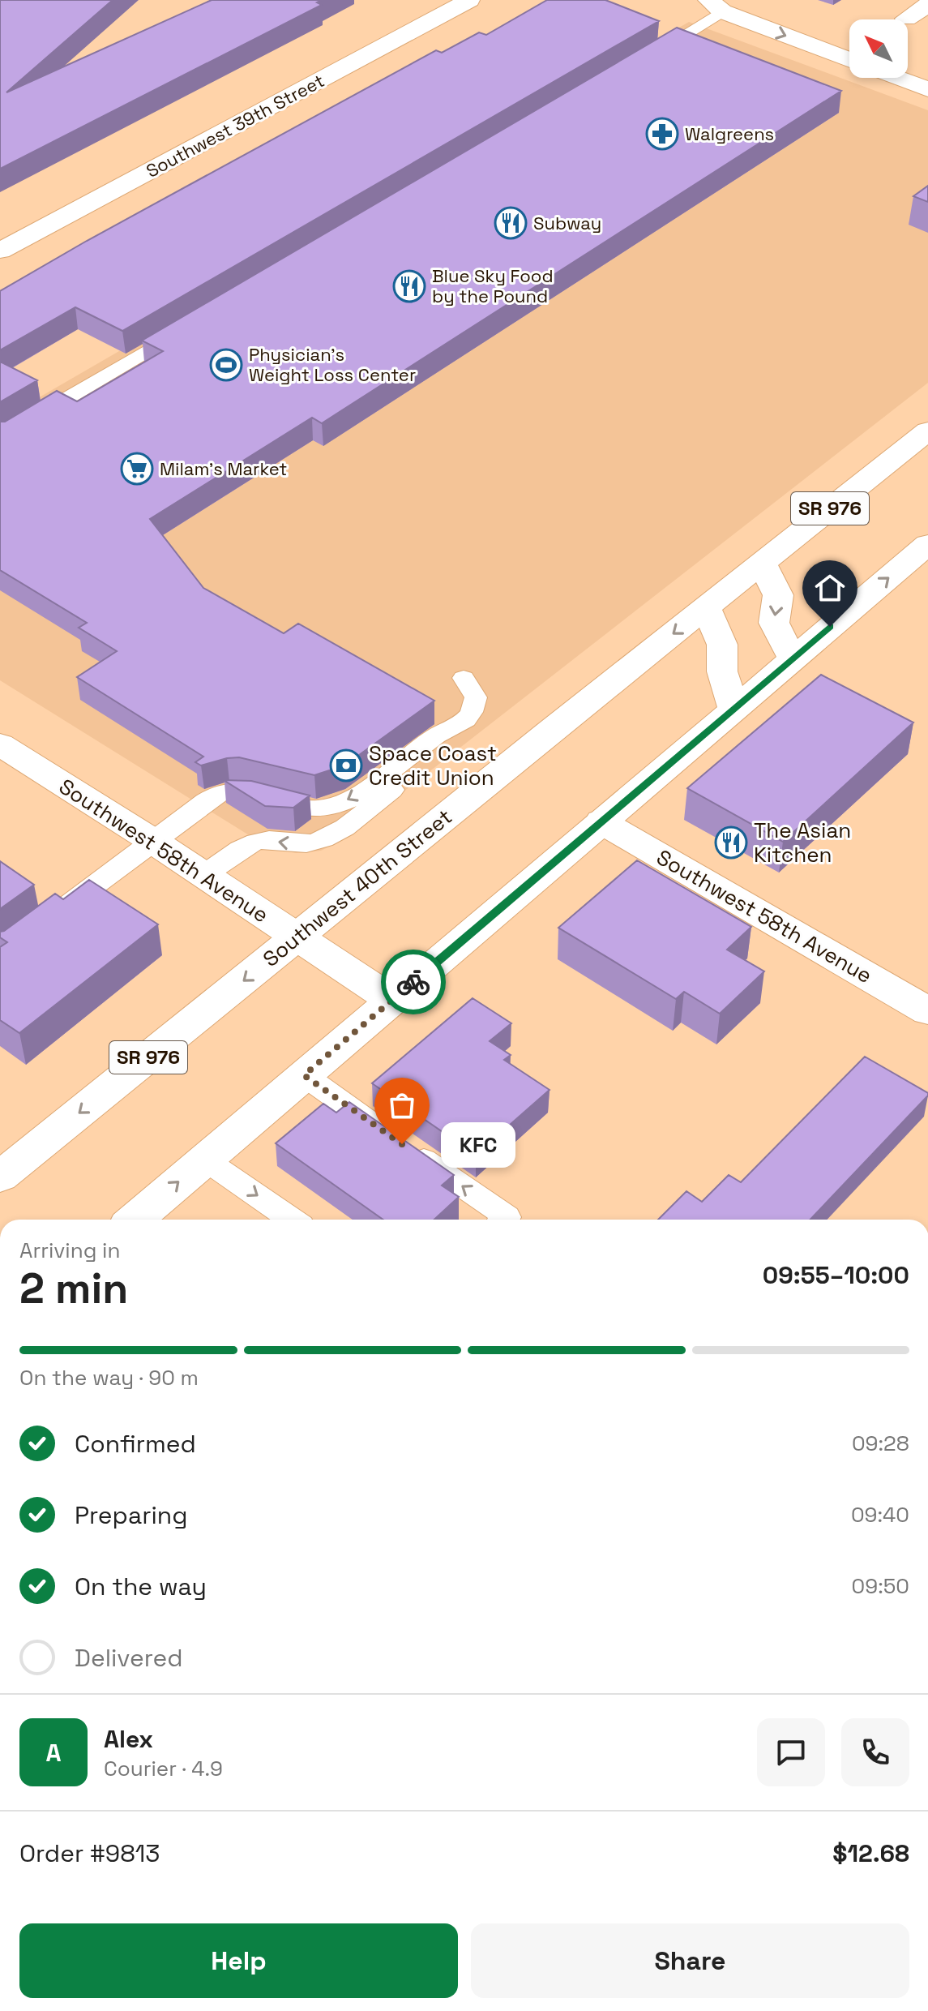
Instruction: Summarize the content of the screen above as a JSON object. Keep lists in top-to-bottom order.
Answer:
{
  "streets": {
    "main road": [
      "Southwest 39th Street",
      "SR 976",
      "Southwest 58th Avenue",
      "Southwest 40th Street"
    ]
  },
  "crossings": [
    ["Southwest 58th Avenue", "Southwest 40th Street"]
  ],
  "places": {
    "pharmacy": ["Walgreens"],
    "restaurant": ["Subway", "Blue Sky Food by the Pound", "The Asian Kitchen"],
    "sports": ["Physician's Weight Loss Center"],
    "supermarket": ["Milam's Market"],
    "bank": ["Space Coast Credit Union"],
    "other": ["KFC"]
  },
  "north": "top left",
  "page": {
    "bubble": "KFC",
    "heading": ["2 min", "Arriving in", "09:55–10:00"],
    "panel": [
      "Alex",
      "Courier · 4.9",
      "Order #9813",
      "$12.68"
    ],
    "bar": "On the way · 90 m",
    "list": [
      ["Confirmed", "09:28"],
      ["Preparing", "09:40"],
      ["On the way", "09:50"],
      "Delivered"
    ],
    "round": "A",
    "buttons": ["Help", "Share"]
  }
}
